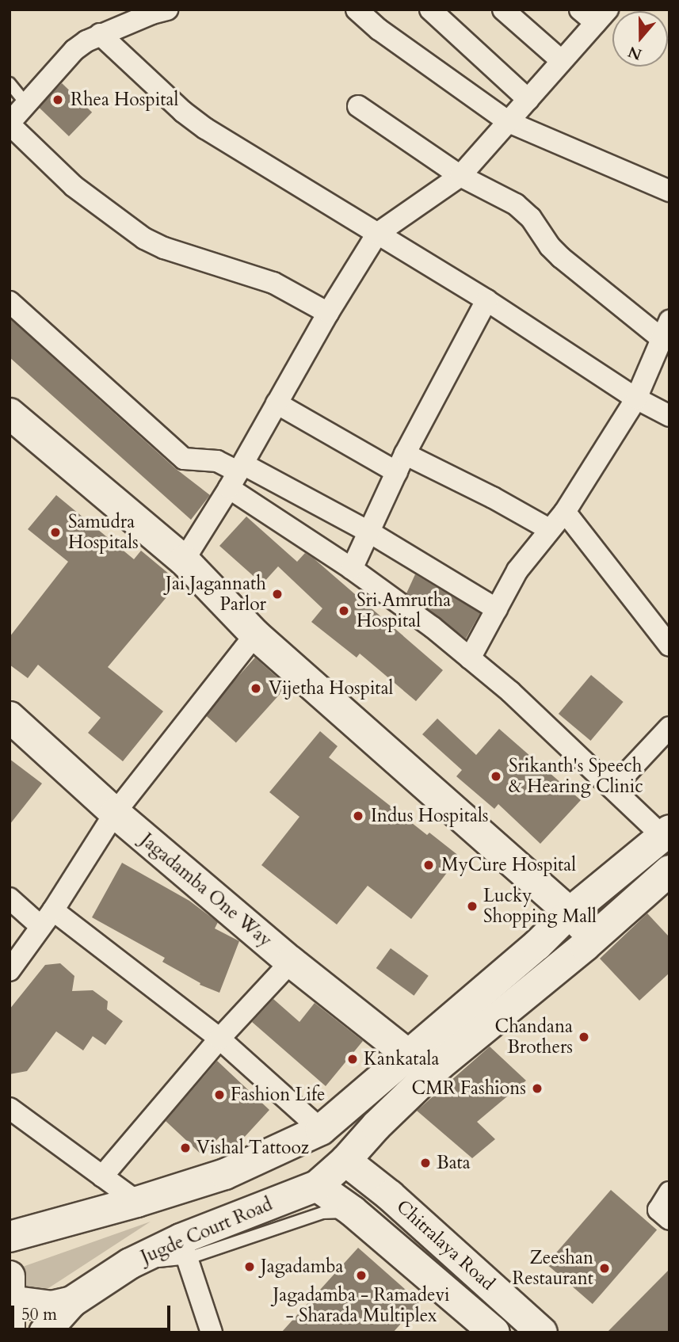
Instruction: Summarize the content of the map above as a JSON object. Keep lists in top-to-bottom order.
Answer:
{
  "streets": {
    "main road": ["Jagadamba One Way", "Jugde Court Road", "Chitralaya Road"]
  },
  "crossings": [
    ["Jugde Court Road", "Chitralaya Road"]
  ],
  "places": [
    "Rhea Hospital",
    "Samudra Hospitals",
    "Jai Jagannath Parlor",
    "Sri Amrutha Hospital",
    "Vijetha Hospital",
    "Srikanth's Speech & Hearing Clinic",
    "Indus Hospitals",
    "MyCure Hospital",
    "Lucky Shopping Mall",
    "Chandana Brothers",
    "Kankatala",
    "CMR Fashions",
    "Fashion Life",
    "Vishal Tattooz",
    "Bata",
    "Jagadamba",
    "Zeeshan Restaurant",
    "Jagadamba - Ramadevi - Sharada Multiplex"
  ],
  "scale_bar": "50 m",
  "north": "bottom"
}
